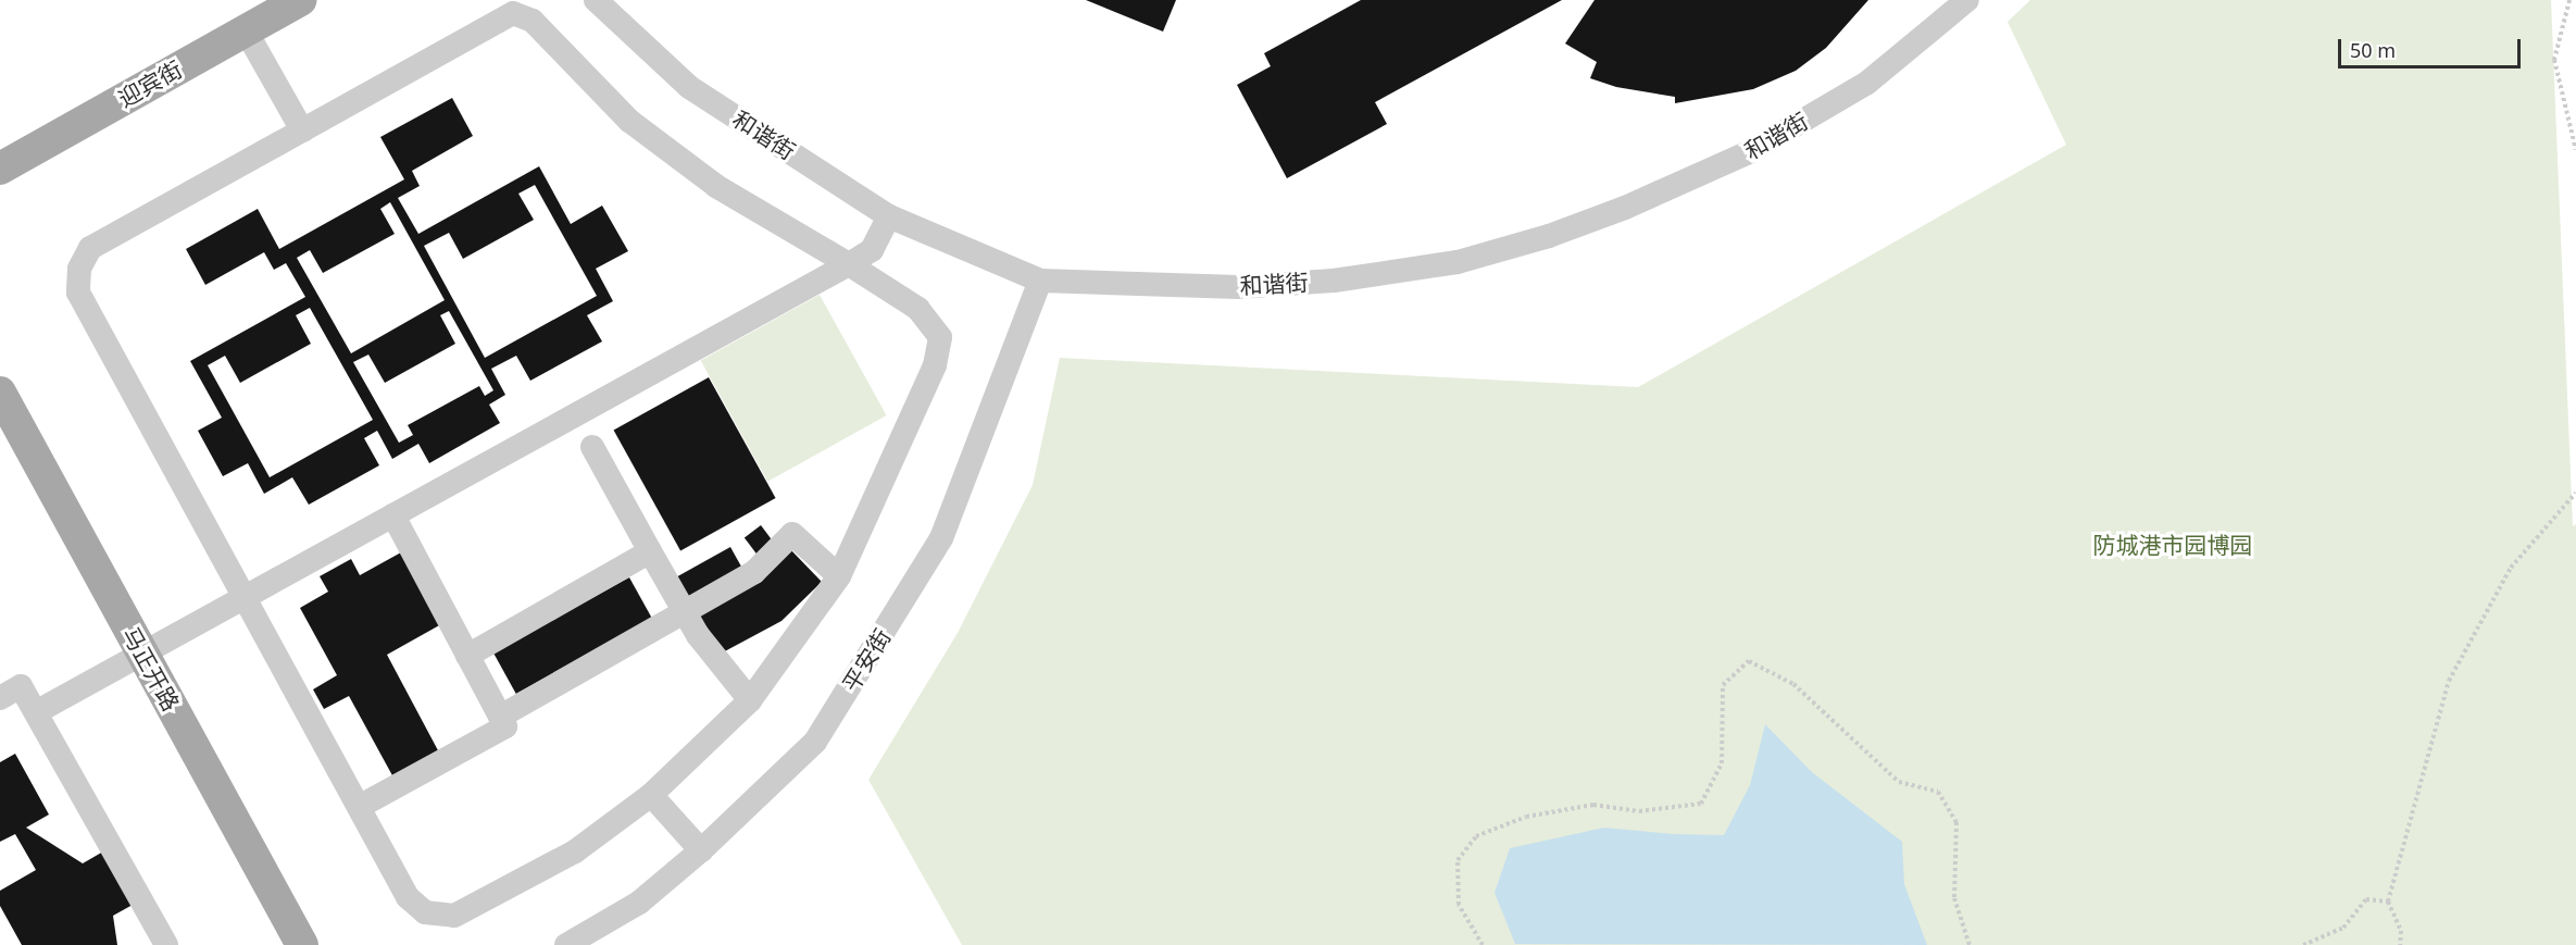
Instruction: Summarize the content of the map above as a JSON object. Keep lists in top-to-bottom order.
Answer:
{
  "streets": {
    "main road": ["迎宾街", "马正开路"],
    "street": ["和谐街", "平安街"]
  },
  "crossings": [
    ["和谐街", "平安街"]
  ],
  "parks": ["防城港市园博园"],
  "scale_bar": "50 m"
}
